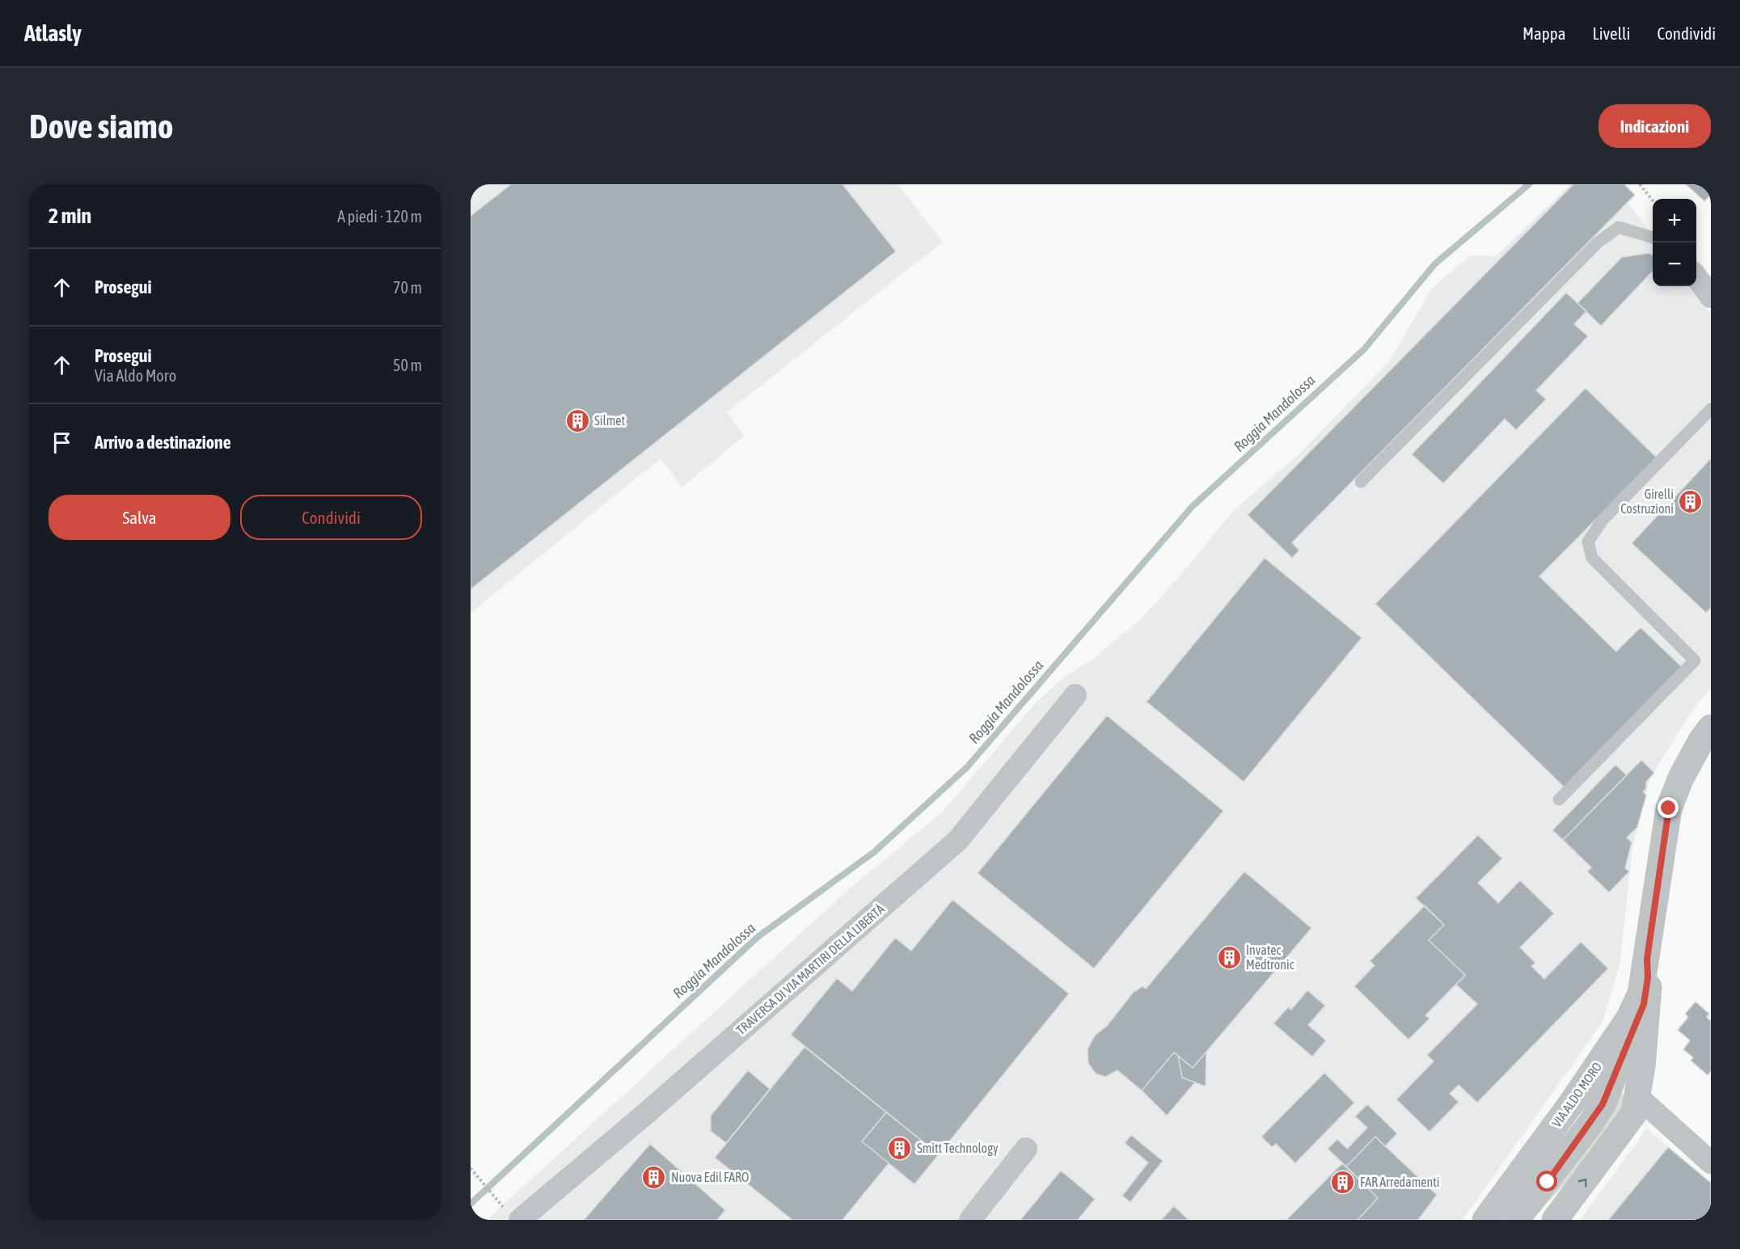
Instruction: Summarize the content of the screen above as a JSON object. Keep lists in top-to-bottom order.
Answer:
{
  "streets": {
    "street": ["TRAVERSA DI VIA MARTIRI DELLA LIBERTÀ", "VIA ALDO MORO"]
  },
  "water": ["Roggia Mandolossa"],
  "places": {
    "building": [
      "Silmet",
      "Girelli Costruzioni",
      "Invatec Medtronic",
      "Smitt Technology",
      "Nuova Edil FARO",
      "FAR Arredamenti"
    ]
  },
  "page": {
    "header": "Atlasly",
    "nav": ["Mappa", "Livelli", "Condividi"],
    "buttons": [
      "Indicazioni",
      ["Salva", "Condividi"]
    ],
    "title": "Dove siamo",
    "heading": ["2 min", "A piedi · 120 m"],
    "map_buttons": ["+", "−"],
    "list": [
      ["Prosegui", "70 m"],
      ["Prosegui", "Via Aldo Moro", "50 m"],
      "Arrivo a destinazione"
    ]
  }
}
